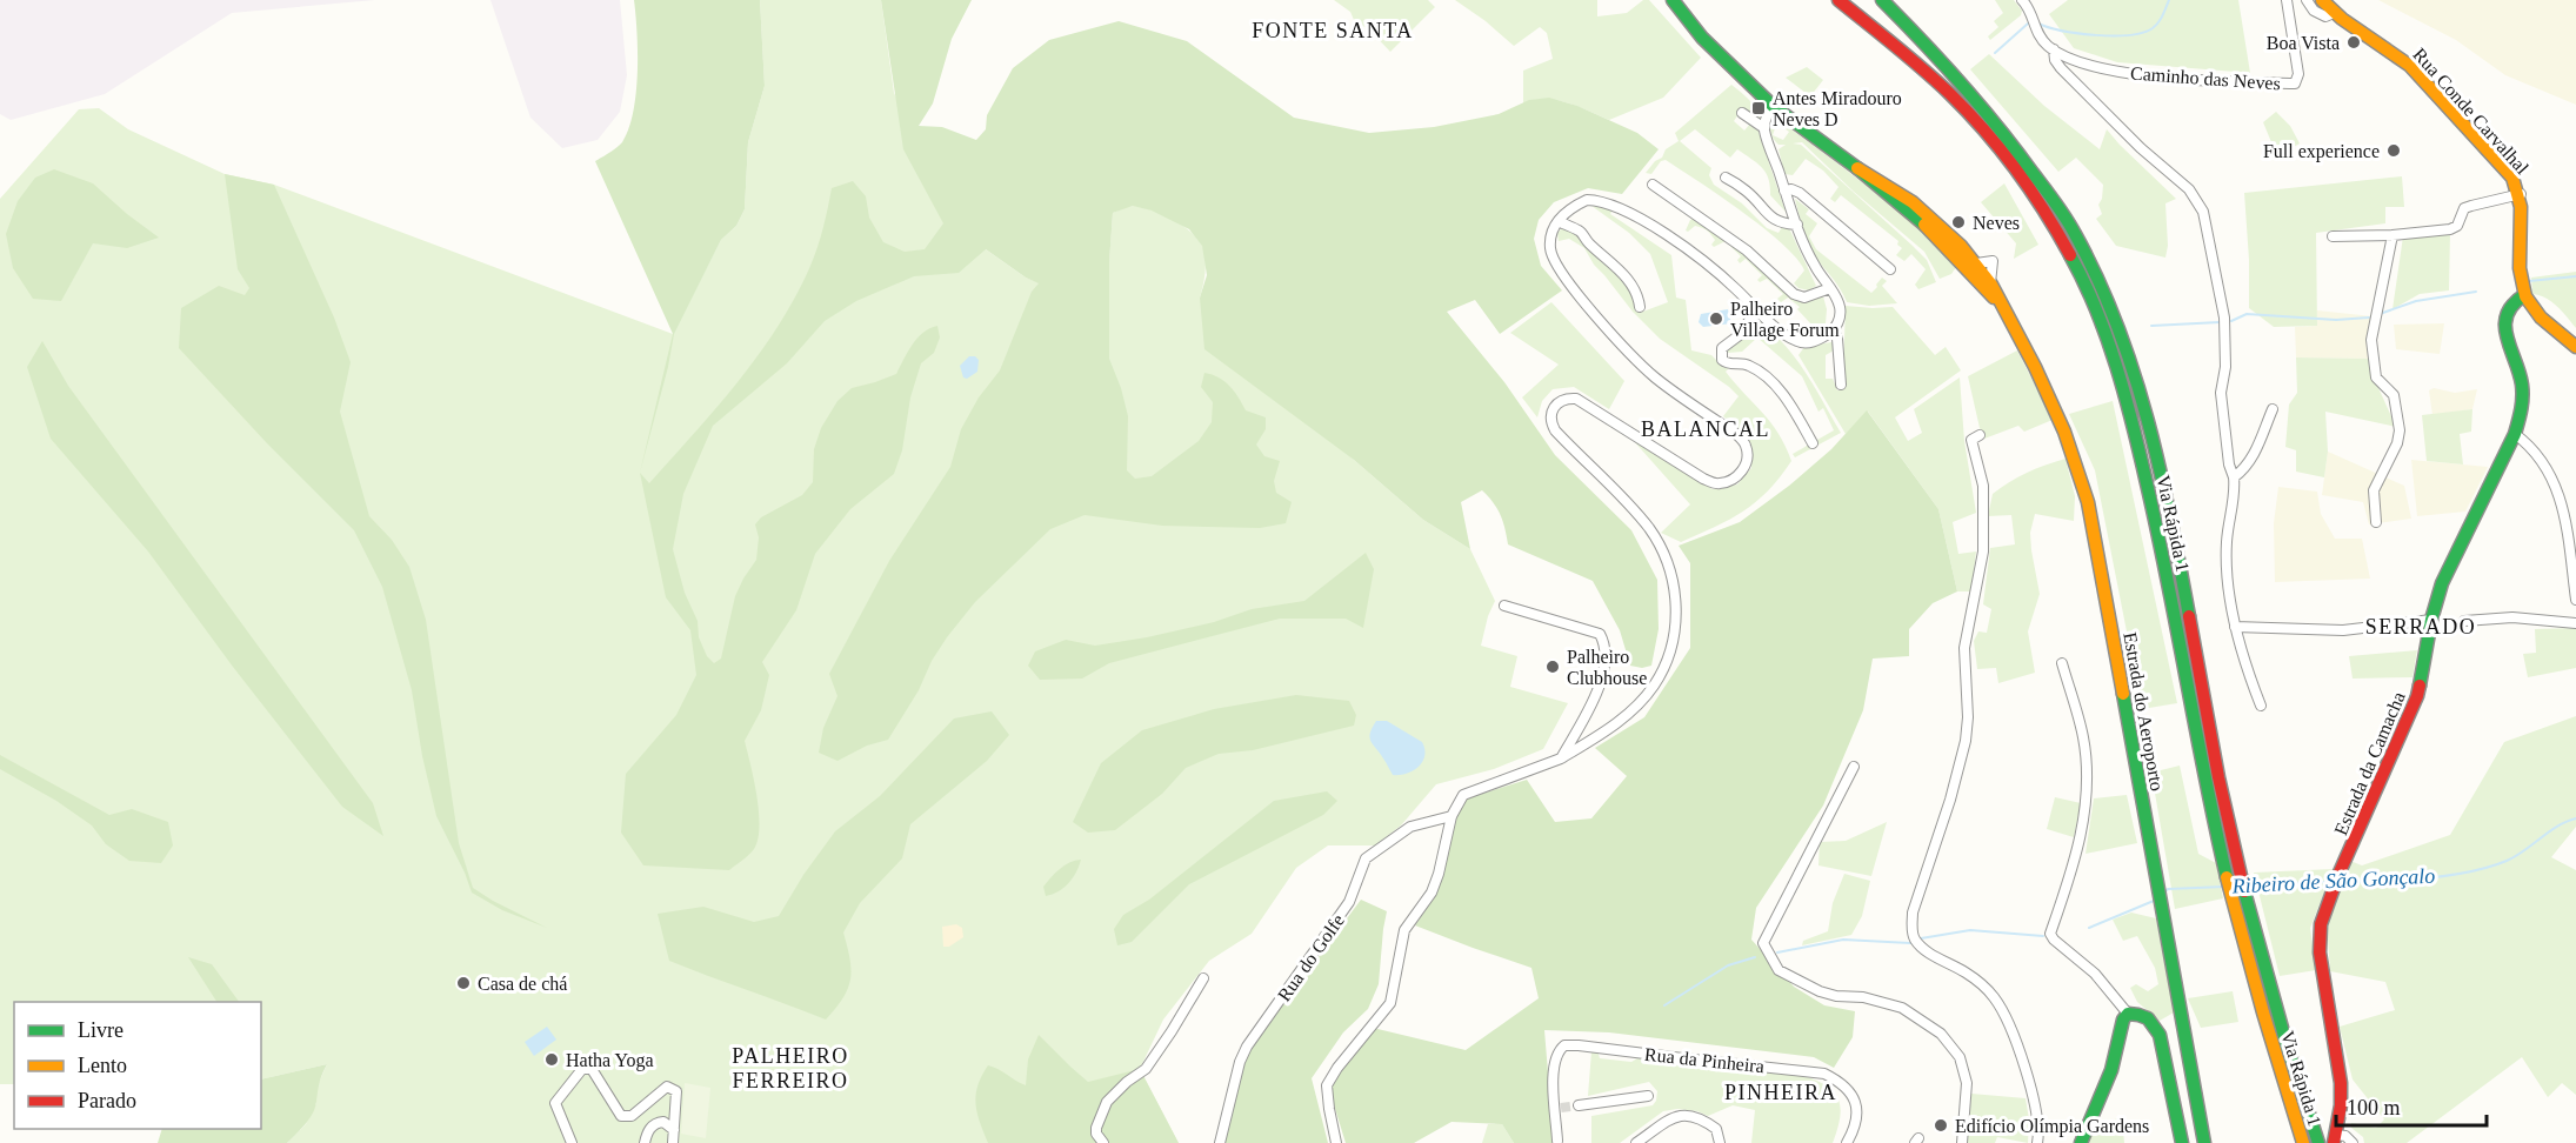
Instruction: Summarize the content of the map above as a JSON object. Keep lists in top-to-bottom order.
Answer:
{
  "streets": {
    "main road": [
      "Rua Conde Carvalhal",
      "Via Rápida 1",
      "Estrada do Aeroporto",
      "Estrada da Camacha"
    ],
    "street": ["Caminho das Neves", "Rua do Golfe", "Rua da Pinheira"]
  },
  "crossings": [
    ["Rua Conde Carvalhal", "Estrada da Camacha"]
  ],
  "districts": [
    "FONTE SANTA",
    "BALANCAL",
    "SERRADO",
    "PALHEIRO FERREIRO",
    "PINHEIRA"
  ],
  "water": ["Ribeiro de São Gonçalo"],
  "places": {
    "other": [
      "Boa Vista",
      "Full experience",
      "Neves",
      "Palheiro Village Forum",
      "Palheiro Clubhouse",
      "Casa de chá",
      "Hatha Yoga",
      "Edifício Olímpia Gardens"
    ],
    "transit": ["Antes Miradouro Neves D"]
  },
  "legend": ["Livre", "Lento", "Parado"],
  "scale_bar": "100 m"
}
